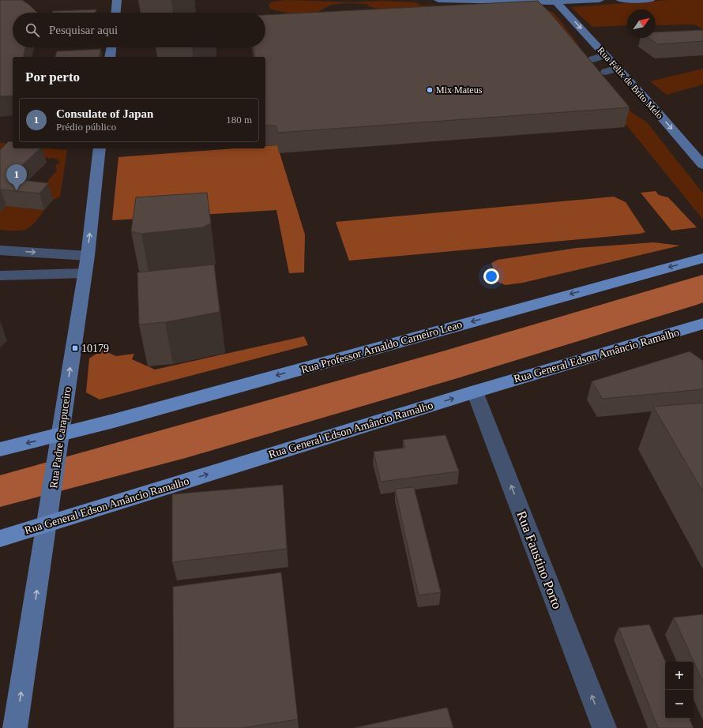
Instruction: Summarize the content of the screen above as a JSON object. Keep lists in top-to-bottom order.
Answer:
{
  "streets": {
    "main road": [
      "Rua Félix de Brito Melo",
      "Rua Professor Arnaldo Carneiro Leao",
      "Rua General Edson Amâncio Ramalho",
      "Rua Padre Carapuceiro"
    ],
    "street": ["Rua Faustino Porto"]
  },
  "crossings": [
    ["Rua Professor Arnaldo Carneiro Leao", "Rua Padre Carapuceiro"],
    ["Rua General Edson Amâncio Ramalho", "Rua Padre Carapuceiro"],
    ["Rua General Edson Amâncio Ramalho", "Rua Faustino Porto"]
  ],
  "one_way": [
    "Rua Félix de Brito Melo",
    "Rua Professor Arnaldo Carneiro Leao",
    "Rua General Edson Amâncio Ramalho",
    "Rua Padre Carapuceiro",
    "Rua Faustino Porto"
  ],
  "places": {
    "other": ["Mix Mateus"],
    "transit": ["10179"]
  },
  "north": "top right",
  "page": {
    "search": "Pesquisar aqui",
    "heading": "Por perto",
    "list": [
      {
        "mark": "1",
        "name": "Consulate of Japan",
        "note": "Prédio público",
        "value": "180 m"
      }
    ],
    "pins": "1",
    "map_buttons": ["+", "−"]
  }
}
